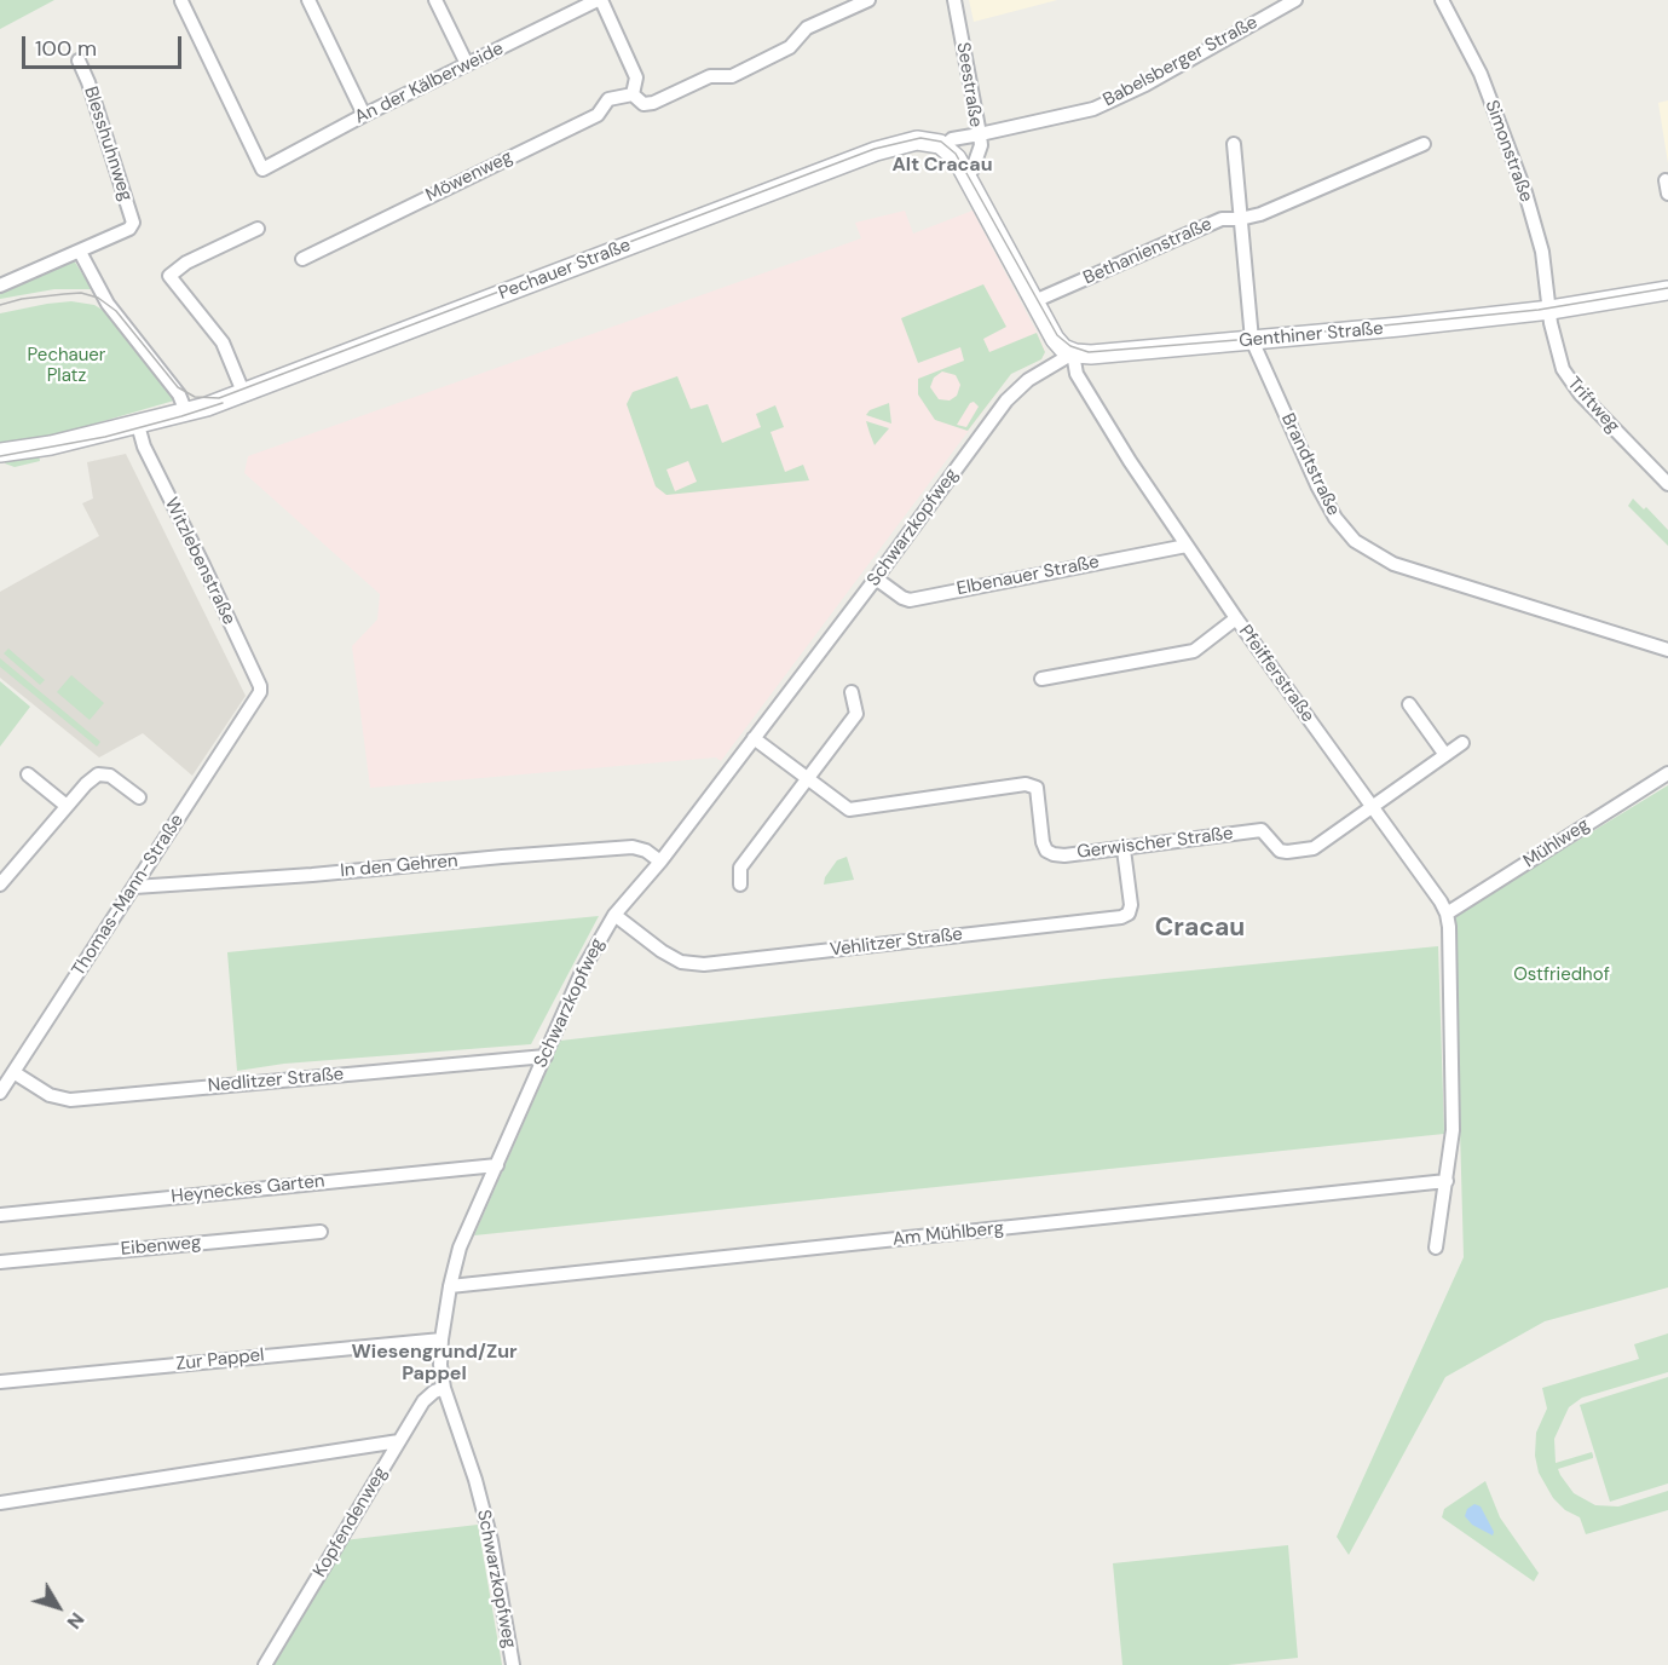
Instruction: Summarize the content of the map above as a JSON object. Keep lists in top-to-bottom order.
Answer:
{
  "streets": {
    "main road": ["Pechauer Straße", "Genthiner Straße", "Pfeifferstraße"],
    "street": [
      "Babelsberger Straße",
      "An der Kälberweide",
      "Seestraße",
      "Blesshuhnweg",
      "Simonstraße",
      "Möwenweg",
      "Bethanienstraße",
      "Triftweg",
      "Brandtstraße",
      "Schwarzkopfweg",
      "Witzlebenstraße",
      "Elbenauer Straße",
      "Gerwischer Straße",
      "Mühlweg",
      "In den Gehren",
      "Thomas-Mann-Straße",
      "Vehlitzer Straße",
      "Nedlitzer Straße",
      "Heyneckes Garten",
      "Am Mühlberg",
      "Eibenweg",
      "Zur Pappel",
      "Kopfendenweg"
    ]
  },
  "crossings": [
    ["Babelsberger Straße", "Seestraße"],
    ["Seestraße", "Pechauer Straße"],
    ["Seestraße", "Pfeifferstraße"],
    ["Simonstraße", "Genthiner Straße"],
    ["Simonstraße", "Triftweg"],
    ["Bethanienstraße", "Brandtstraße"],
    ["Bethanienstraße", "Pfeifferstraße"],
    ["Pechauer Straße", "Pfeifferstraße"],
    ["Genthiner Straße", "Triftweg"],
    ["Genthiner Straße", "Brandtstraße"],
    ["Genthiner Straße", "Schwarzkopfweg"],
    ["Genthiner Straße", "Pfeifferstraße"],
    ["Schwarzkopfweg", "Elbenauer Straße"],
    ["Schwarzkopfweg", "Pfeifferstraße"],
    ["Schwarzkopfweg", "Gerwischer Straße"],
    ["Schwarzkopfweg", "In den Gehren"],
    ["Schwarzkopfweg", "Vehlitzer Straße"],
    ["Schwarzkopfweg", "Nedlitzer Straße"],
    ["Schwarzkopfweg", "Heyneckes Garten"],
    ["Schwarzkopfweg", "Am Mühlberg"],
    ["Schwarzkopfweg", "Zur Pappel"],
    ["Schwarzkopfweg", "Kopfendenweg"],
    ["Witzlebenstraße", "Thomas-Mann-Straße"],
    ["Elbenauer Straße", "Pfeifferstraße"],
    ["Pfeifferstraße", "Gerwischer Straße"],
    ["Pfeifferstraße", "Mühlweg"],
    ["Pfeifferstraße", "Am Mühlberg"],
    ["Gerwischer Straße", "Vehlitzer Straße"],
    ["In den Gehren", "Thomas-Mann-Straße"],
    ["Thomas-Mann-Straße", "Nedlitzer Straße"]
  ],
  "districts": ["Alt Cracau", "Cracau", "Wiesengrund/Zur Pappel"],
  "parks": ["Pechauer Platz", "Ostfriedhof"],
  "scale_bar": "100 m",
  "north": "bottom right"
}
